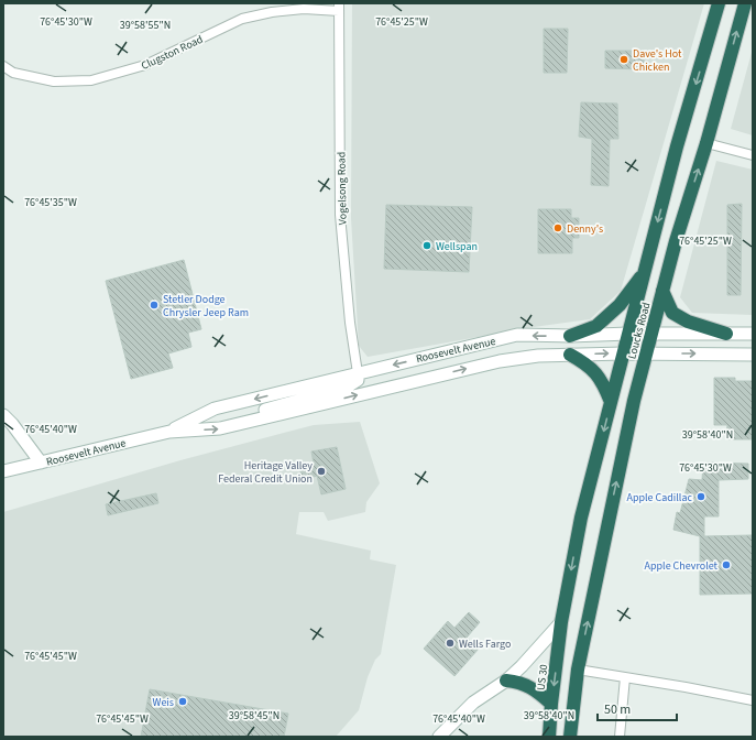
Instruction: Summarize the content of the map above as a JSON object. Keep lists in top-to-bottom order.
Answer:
{
  "streets": {
    "highway": ["Loucks Road", "US 30"],
    "main road": ["Roosevelt Avenue"],
    "street": ["Clugston Road", "Vogelsong Road"]
  },
  "crossings": [
    ["Clugston Road", "Vogelsong Road"],
    ["Vogelsong Road", "Roosevelt Avenue"],
    ["Loucks Road", "Roosevelt Avenue"],
    ["Loucks Road", "US 30"]
  ],
  "places": [
    "Dave's Hot Chicken",
    "Denny's",
    "Wellspan",
    "Stetler Dodge Chrysler Jeep Ram",
    "Heritage Valley Federal Credit Union",
    "Apple Cadillac",
    "Apple Chevrolet",
    "Wells Fargo",
    "Weis"
  ],
  "scale_bar": "50 m",
  "coordinates": [
    "76°45'30\"W",
    "76°45'25\"W",
    "39°58'55\"N",
    "76°45'35\"W",
    "76°45'40\"W",
    "39°58'40\"N",
    "76°45'45\"W",
    "39°58'45\"N"
  ]
}
